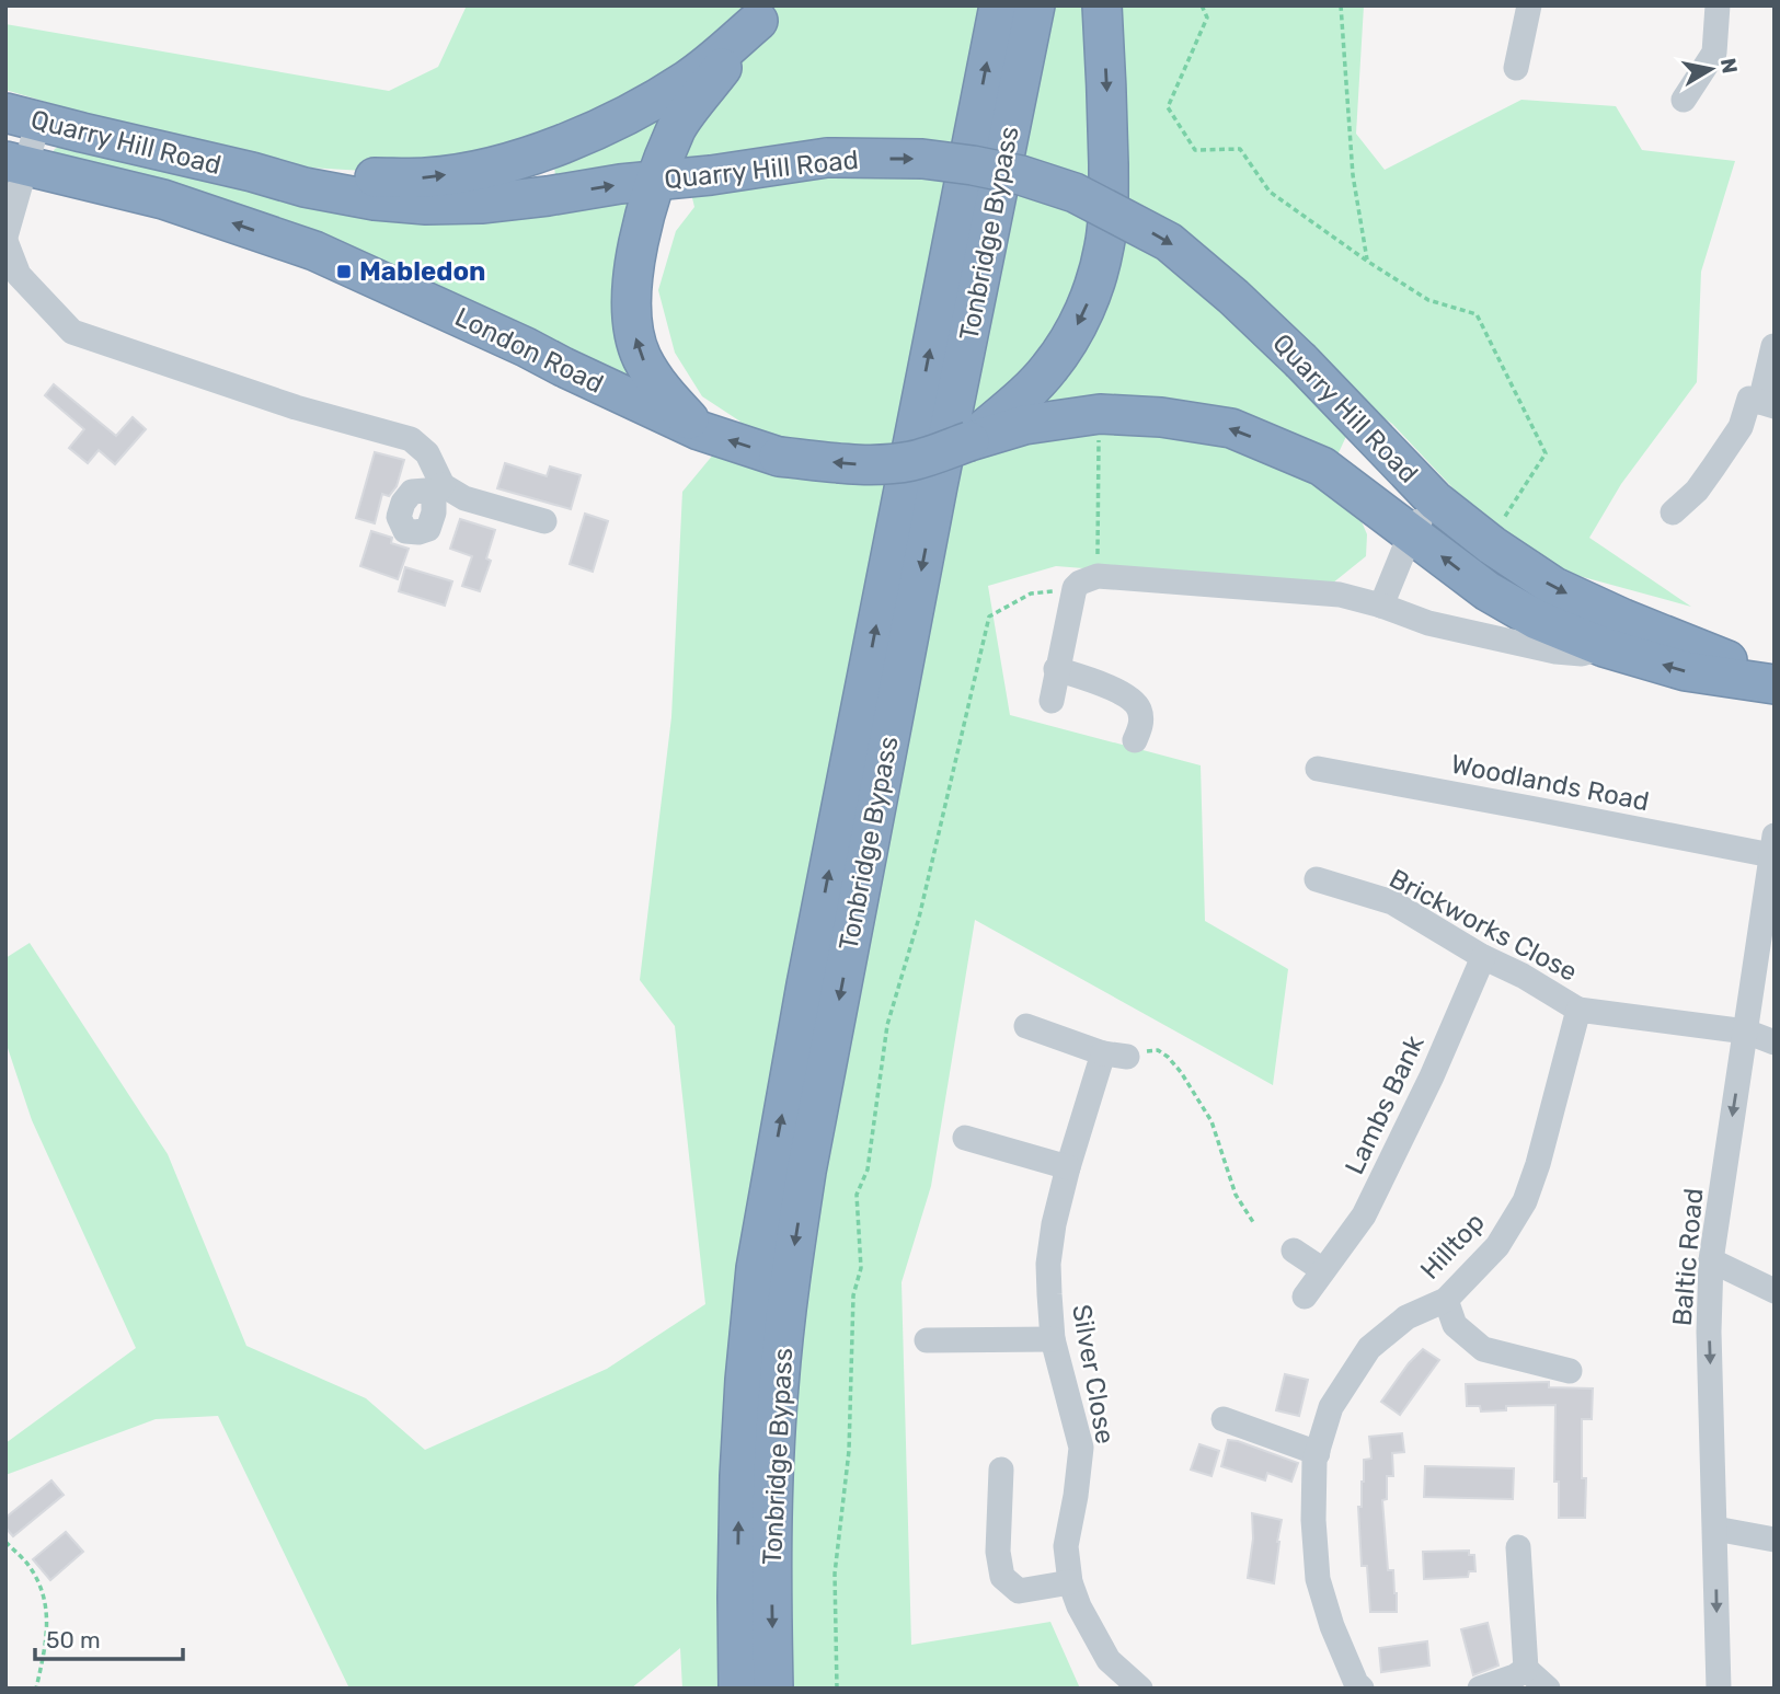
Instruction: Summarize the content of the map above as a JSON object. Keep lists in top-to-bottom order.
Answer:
{
  "streets": {
    "highway": ["Quarry Hill Road", "Tonbridge Bypass", "London Road"],
    "street": [
      "Woodlands Road",
      "Brickworks Close",
      "Lambs Bank",
      "Hilltop",
      "Baltic Road",
      "Silver Close"
    ]
  },
  "crossings": [
    ["Quarry Hill Road", "London Road"],
    ["Woodlands Road", "Baltic Road"],
    ["Brickworks Close", "Lambs Bank"],
    ["Brickworks Close", "Hilltop"]
  ],
  "one_way": ["London Road", "Baltic Road"],
  "places": {
    "transit": ["Mabledon"]
  },
  "scale_bar": "50 m",
  "north": "right"
}
